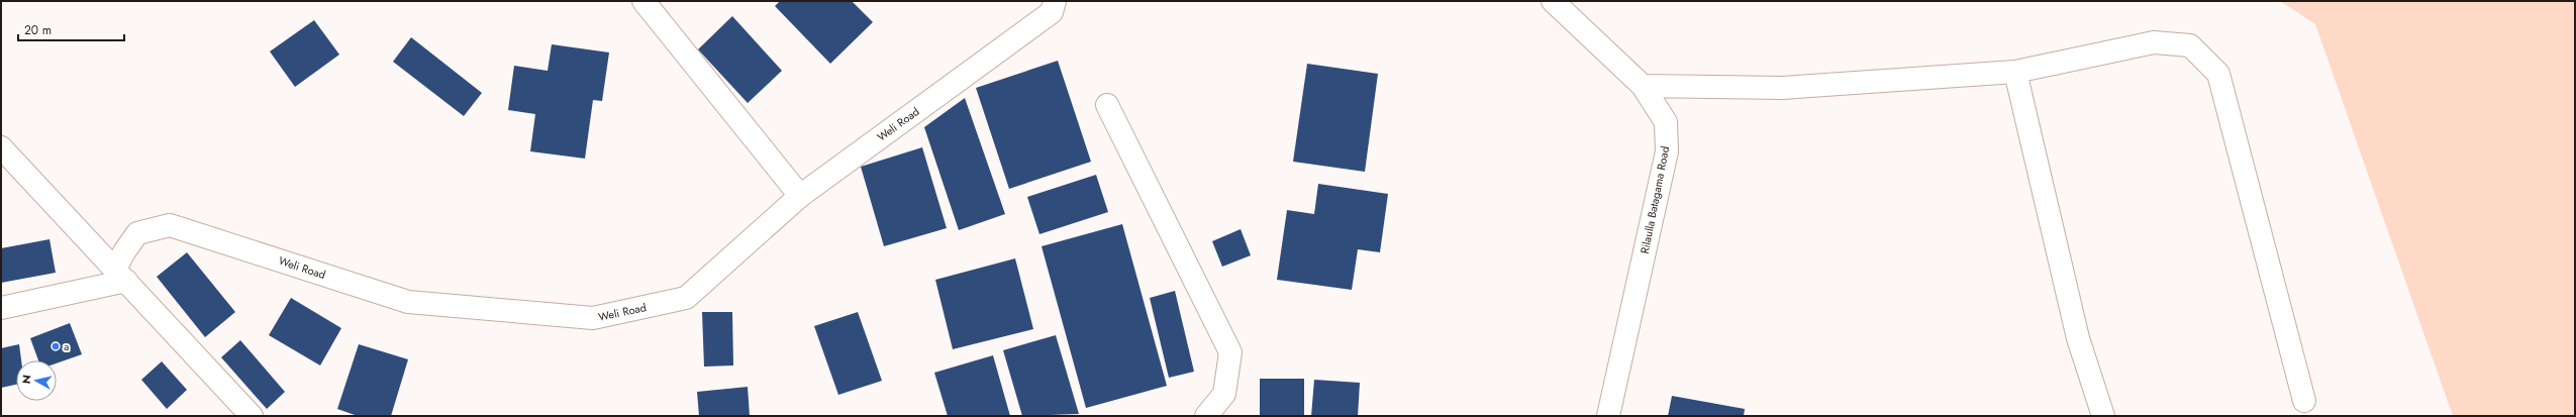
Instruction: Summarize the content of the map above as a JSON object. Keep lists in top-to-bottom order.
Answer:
{
  "streets": {
    "street": ["Weli Road", "Rilaulla Batagama Road"]
  },
  "places": ["a"],
  "scale_bar": "20 m",
  "north": "left"
}
